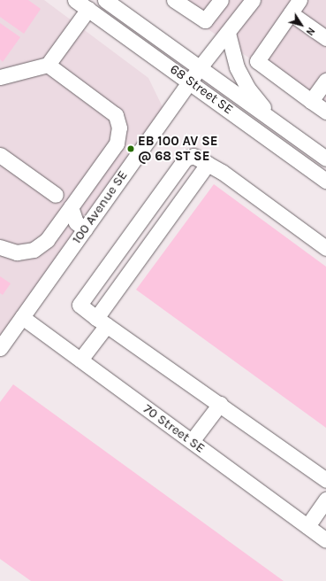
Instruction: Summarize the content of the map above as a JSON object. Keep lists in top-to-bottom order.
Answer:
{
  "streets": {
    "street": ["68 Street SE", "100 Avenue SE", "70 Street SE"]
  },
  "crossings": [
    ["68 Street SE", "100 Avenue SE"],
    ["100 Avenue SE", "70 Street SE"]
  ],
  "places": ["EB 100 AV SE @ 68 ST SE"],
  "north": "bottom right"
}
